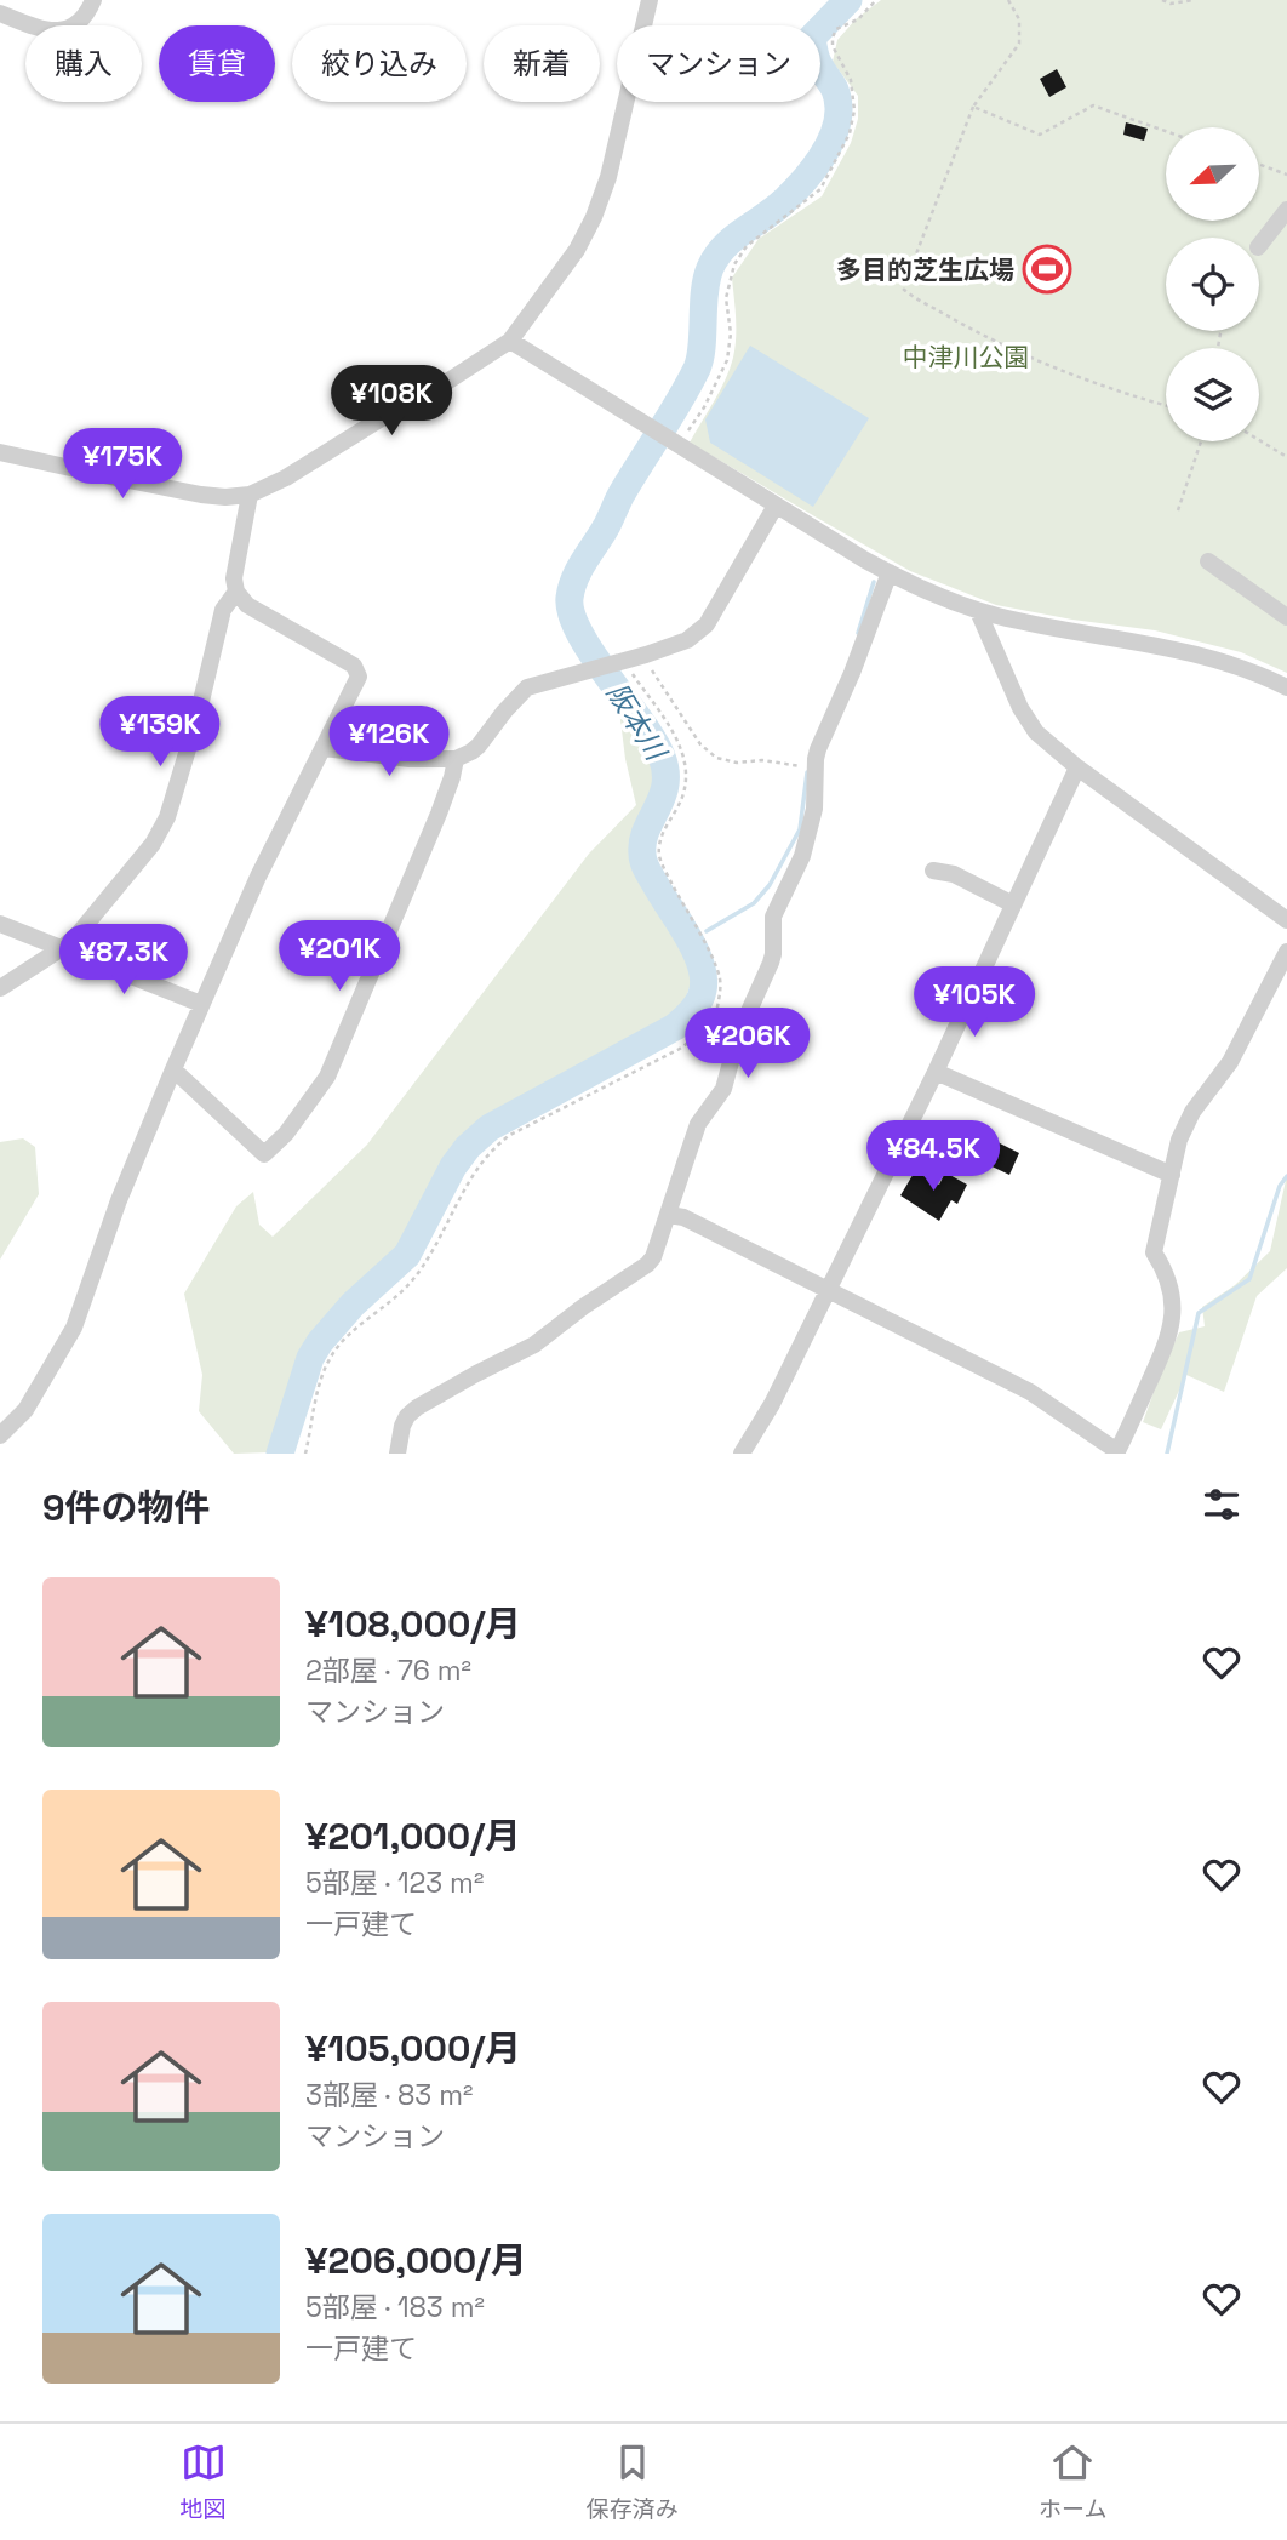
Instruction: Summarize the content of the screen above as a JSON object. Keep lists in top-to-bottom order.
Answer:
{
  "water": ["阪本川"],
  "parks": ["中津川公園"],
  "places": {
    "sports": ["多目的芝生広場"]
  },
  "north": "bottom left",
  "page": {
    "chip": [
      "購入",
      "賃貸",
      "絞り込み",
      "新着",
      "マンション"
    ],
    "price": [
      "¥108K",
      "¥175K",
      "¥139K",
      "¥126K",
      "¥201K",
      "¥87.3K",
      "¥105K",
      "¥206K",
      "¥84.5K"
    ],
    "heading": "9件の物件",
    "list": [
      {
        "name": "¥108,000/月",
        "note": "2部屋 · 76 m² · マンション"
      },
      {
        "name": "¥201,000/月",
        "note": "5部屋 · 123 m² · 一戸建て"
      },
      {
        "name": "¥105,000/月",
        "note": "3部屋 · 83 m² · マンション"
      },
      {
        "name": "¥206,000/月",
        "note": "5部屋 · 183 m² · 一戸建て"
      }
    ],
    "tabs": ["地図", "保存済み", "ホーム"]
  }
}
